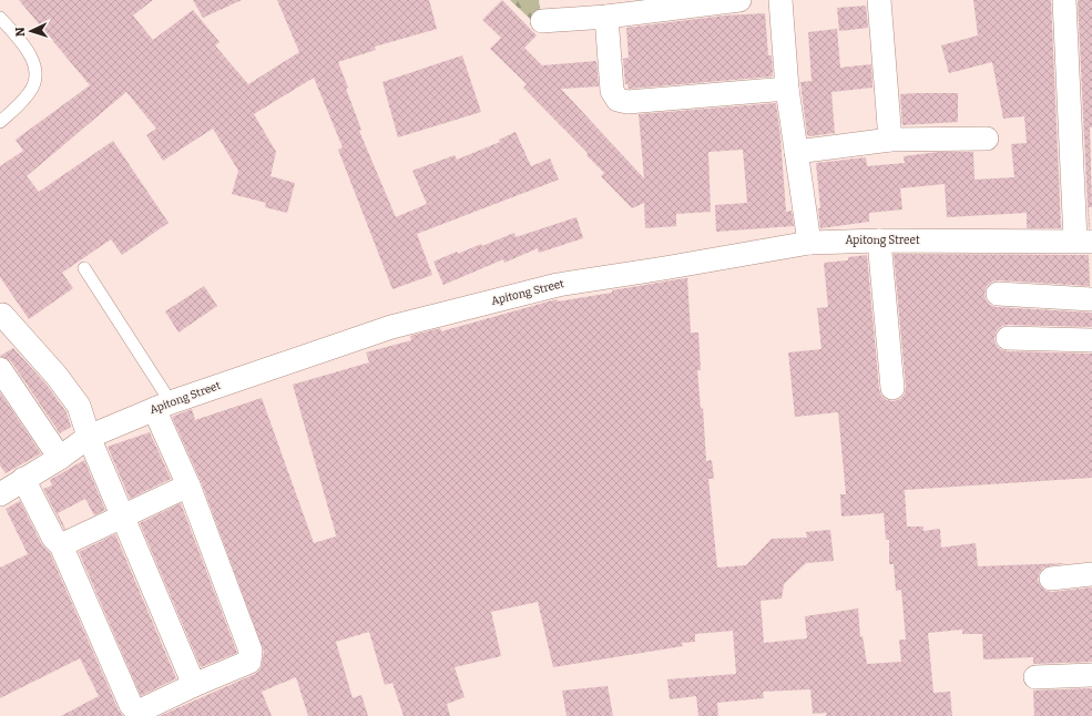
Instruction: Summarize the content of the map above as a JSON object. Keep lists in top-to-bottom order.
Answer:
{
  "streets": {
    "street": ["Apitong Street"]
  },
  "north": "left"
}
